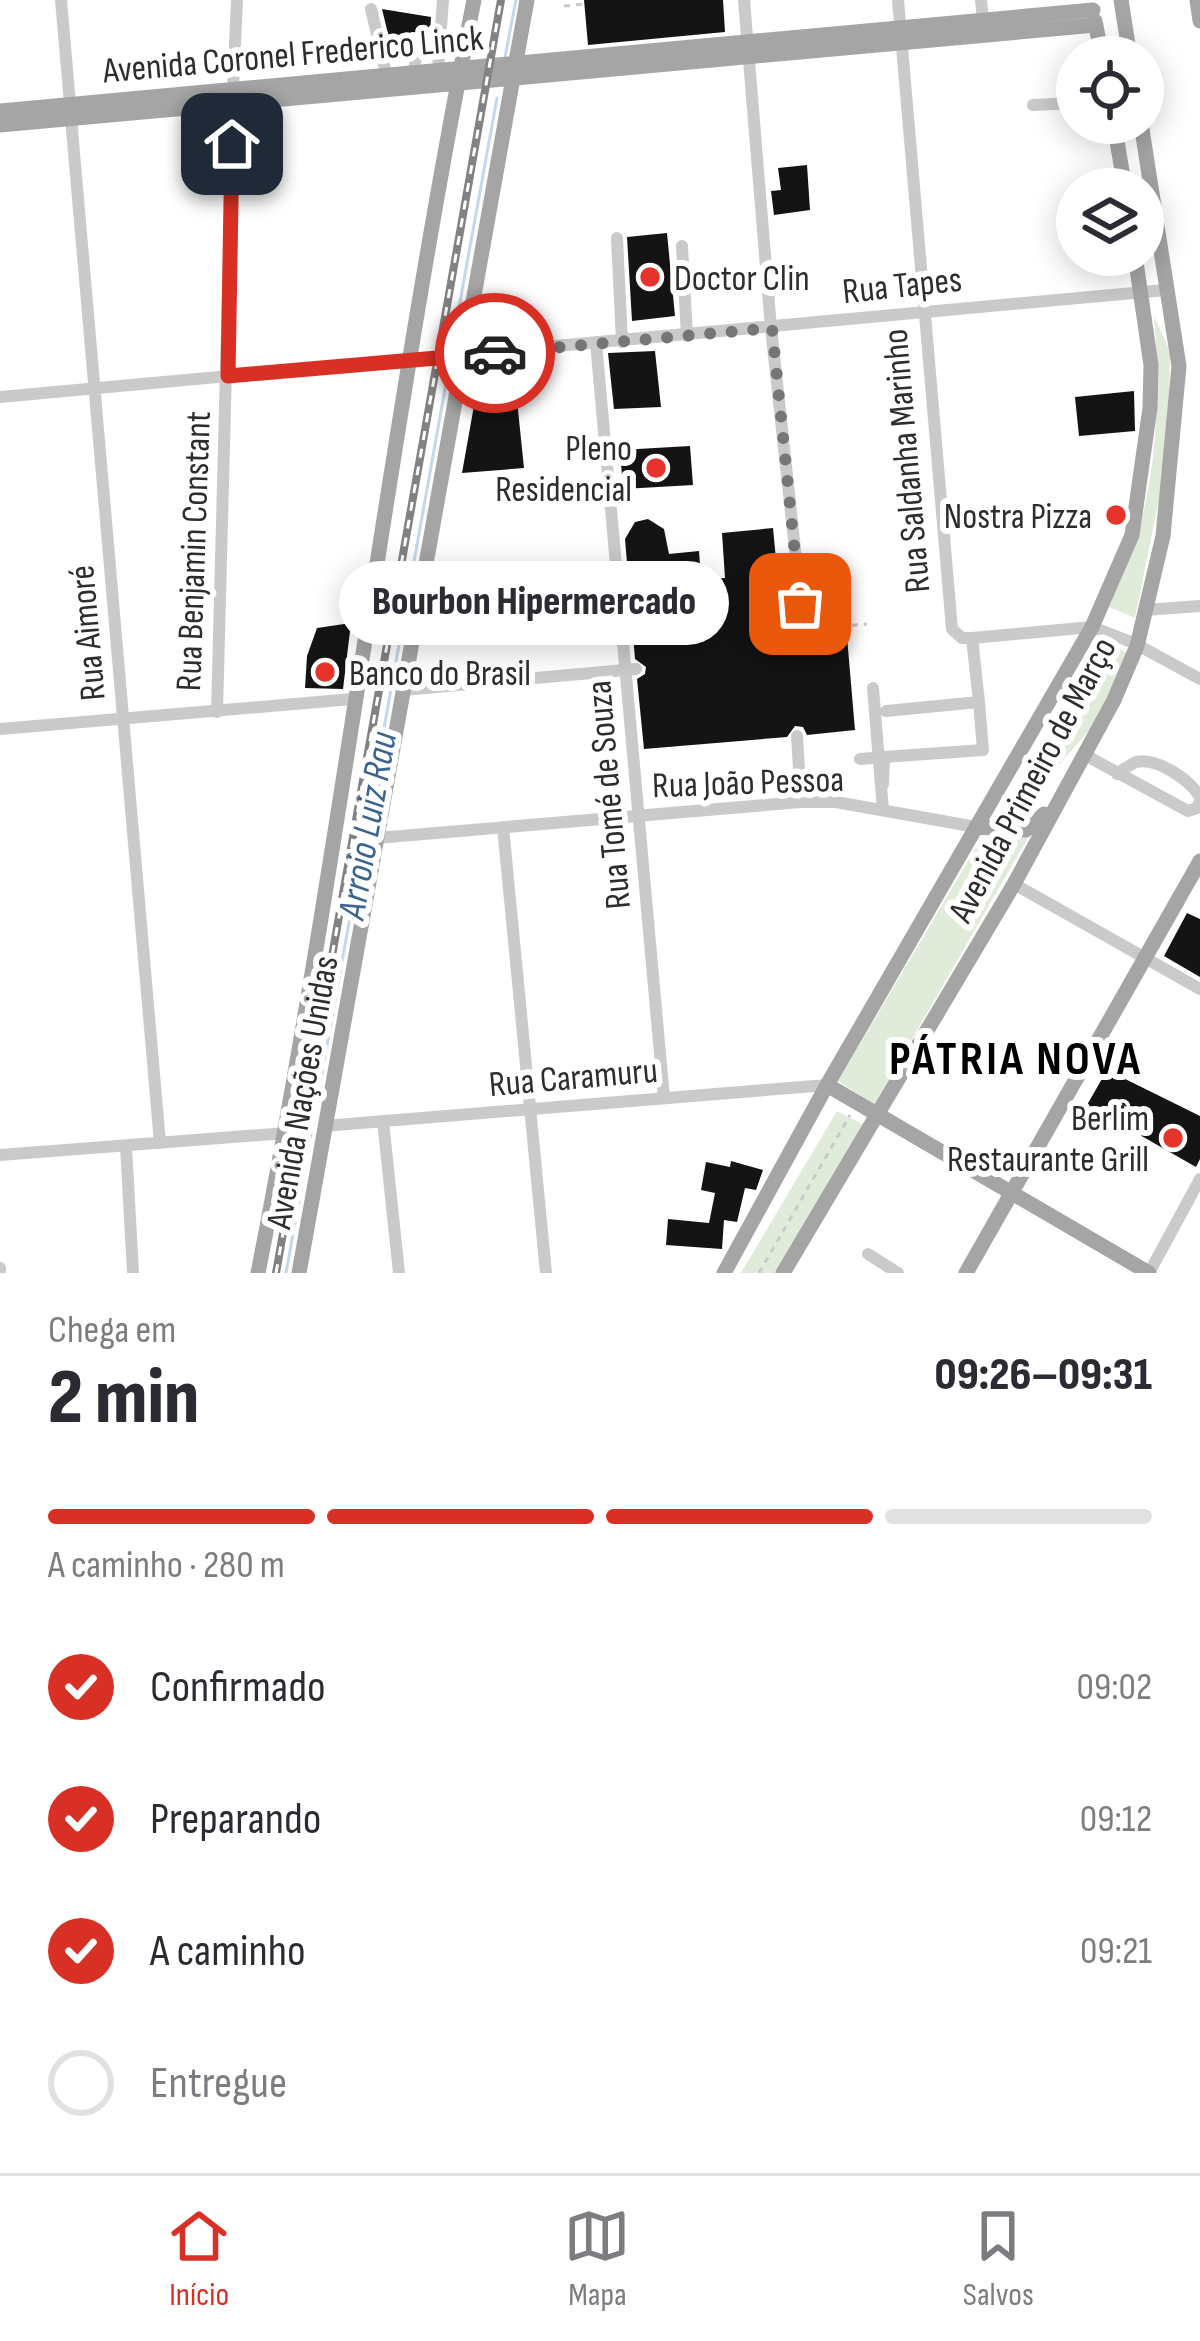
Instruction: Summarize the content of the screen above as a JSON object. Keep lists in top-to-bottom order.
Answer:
{
  "streets": {
    "main road": ["Avenida Coronel Frederico Linck", "Avenida Primeiro de Março", "Avenida Nações Unidas"],
    "street": [
      "Rua Tapes",
      "Rua Saldanha Marinho",
      "Rua Benjamin Constant",
      "Rua Aimoré",
      "Rua João Pessoa",
      "Rua Tomé de Souza",
      "Rua Caramuru"
    ]
  },
  "crossings": [
    ["Avenida Coronel Frederico Linck", "Rua Saldanha Marinho"],
    ["Avenida Coronel Frederico Linck", "Rua Benjamin Constant"],
    ["Avenida Coronel Frederico Linck", "Rua Aimoré"],
    ["Avenida Coronel Frederico Linck", "Avenida Nações Unidas"],
    ["Rua Tapes", "Rua Saldanha Marinho"],
    ["Rua Tapes", "Rua Benjamin Constant"],
    ["Rua Tapes", "Rua Aimoré"],
    ["Rua Tapes", "Avenida Primeiro de Março"],
    ["Rua Tapes", "Rua Tomé de Souza"],
    ["Rua Tapes", "Avenida Nações Unidas"],
    ["Avenida Primeiro de Março", "Rua João Pessoa"],
    ["Avenida Primeiro de Março", "Rua Caramuru"],
    ["Rua João Pessoa", "Rua Tomé de Souza"],
    ["Rua João Pessoa", "Avenida Nações Unidas"],
    ["Rua Tomé de Souza", "Rua Caramuru"],
    ["Rua Caramuru", "Avenida Nações Unidas"]
  ],
  "districts": ["PÁTRIA NOVA"],
  "water": ["Arroio Luiz Rau"],
  "places": [
    "Doctor Clin",
    "Pleno Residencial",
    "Nostra Pizza",
    "Bourbon Hipermercado",
    "Banco do Brasil",
    "Berlim Restaurante Grill"
  ],
  "page": {
    "bubble": "Bourbon Hipermercado",
    "heading": ["2 min", "Chega em", "09:26–09:31"],
    "bar": "A caminho · 280 m",
    "list": [
      ["Confirmado", "09:02"],
      ["Preparando", "09:12"],
      ["A caminho", "09:21"],
      "Entregue"
    ],
    "tabs": ["Início", "Mapa", "Salvos"]
  }
}
